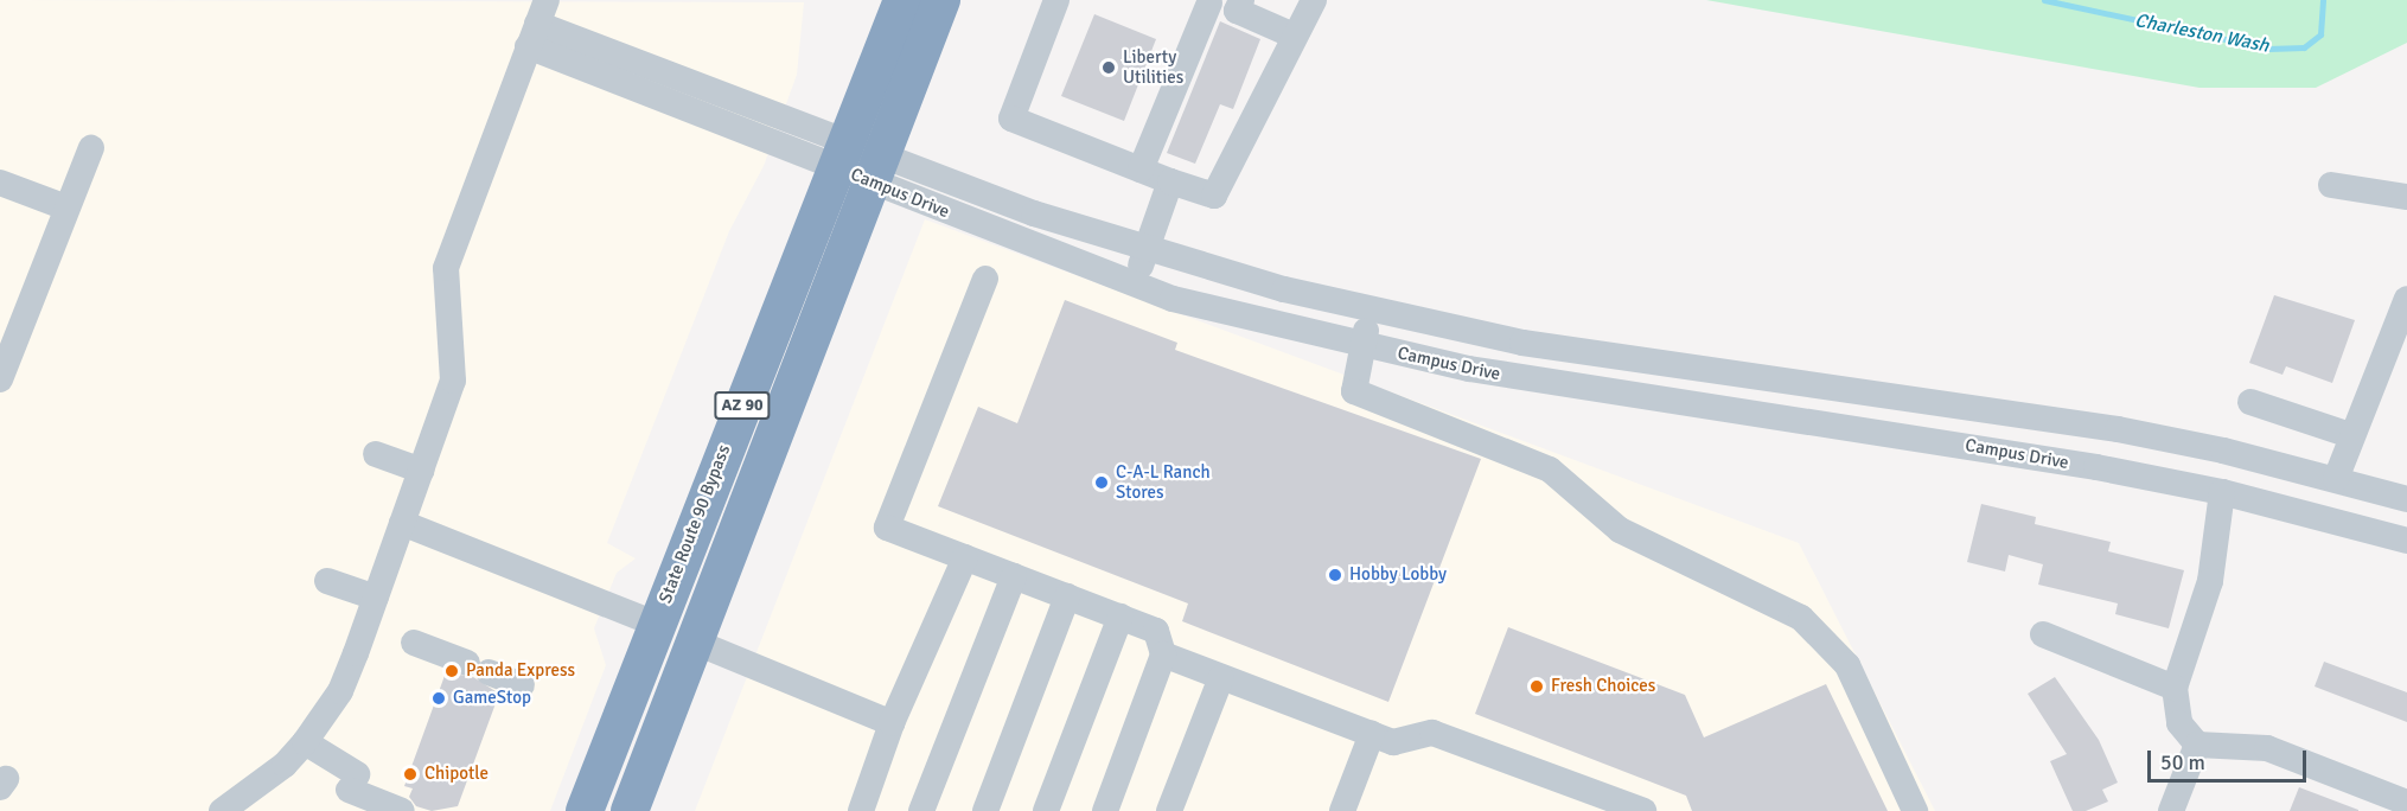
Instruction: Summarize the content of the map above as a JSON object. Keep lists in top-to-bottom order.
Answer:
{
  "streets": {
    "highway": ["AZ 90", "State Route 90 Bypass"],
    "street": ["Campus Drive"]
  },
  "crossings": [
    ["Campus Drive", "AZ 90"],
    ["Campus Drive", "State Route 90 Bypass"]
  ],
  "water": ["Charleston Wash"],
  "places": [
    "Liberty Utilities",
    "C-A-L Ranch Stores",
    "Hobby Lobby",
    "Panda Express",
    "Fresh Choices",
    "GameStop",
    "Chipotle"
  ],
  "scale_bar": "50 m"
}
